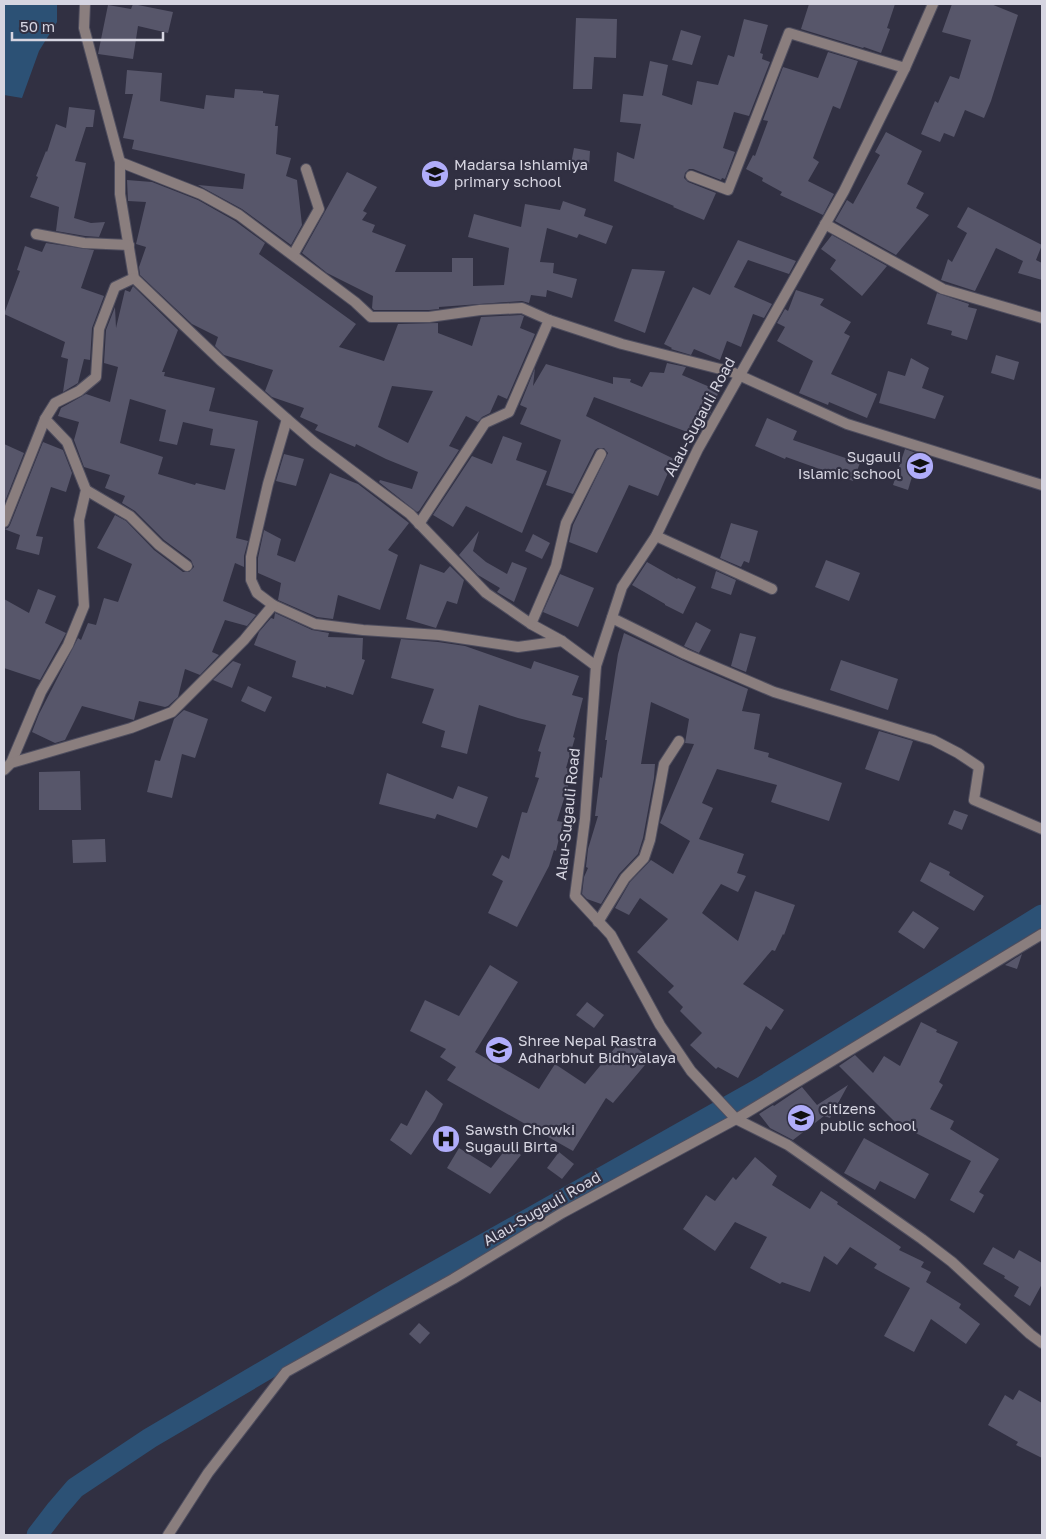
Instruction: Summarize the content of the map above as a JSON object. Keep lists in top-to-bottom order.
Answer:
{
  "streets": {
    "street": ["Alau-Sugauli Road"]
  },
  "places": {
    "school or university": [
      "Madarsa Ishlamiya primary school",
      "Sugauli Islamic school",
      "Shree Nepal Rastra Adharbhut Bidhyalaya",
      "citizens public school"
    ],
    "hospital": ["Sawsth Chowki Sugauli Birta"]
  },
  "scale_bar": "50 m"
}
